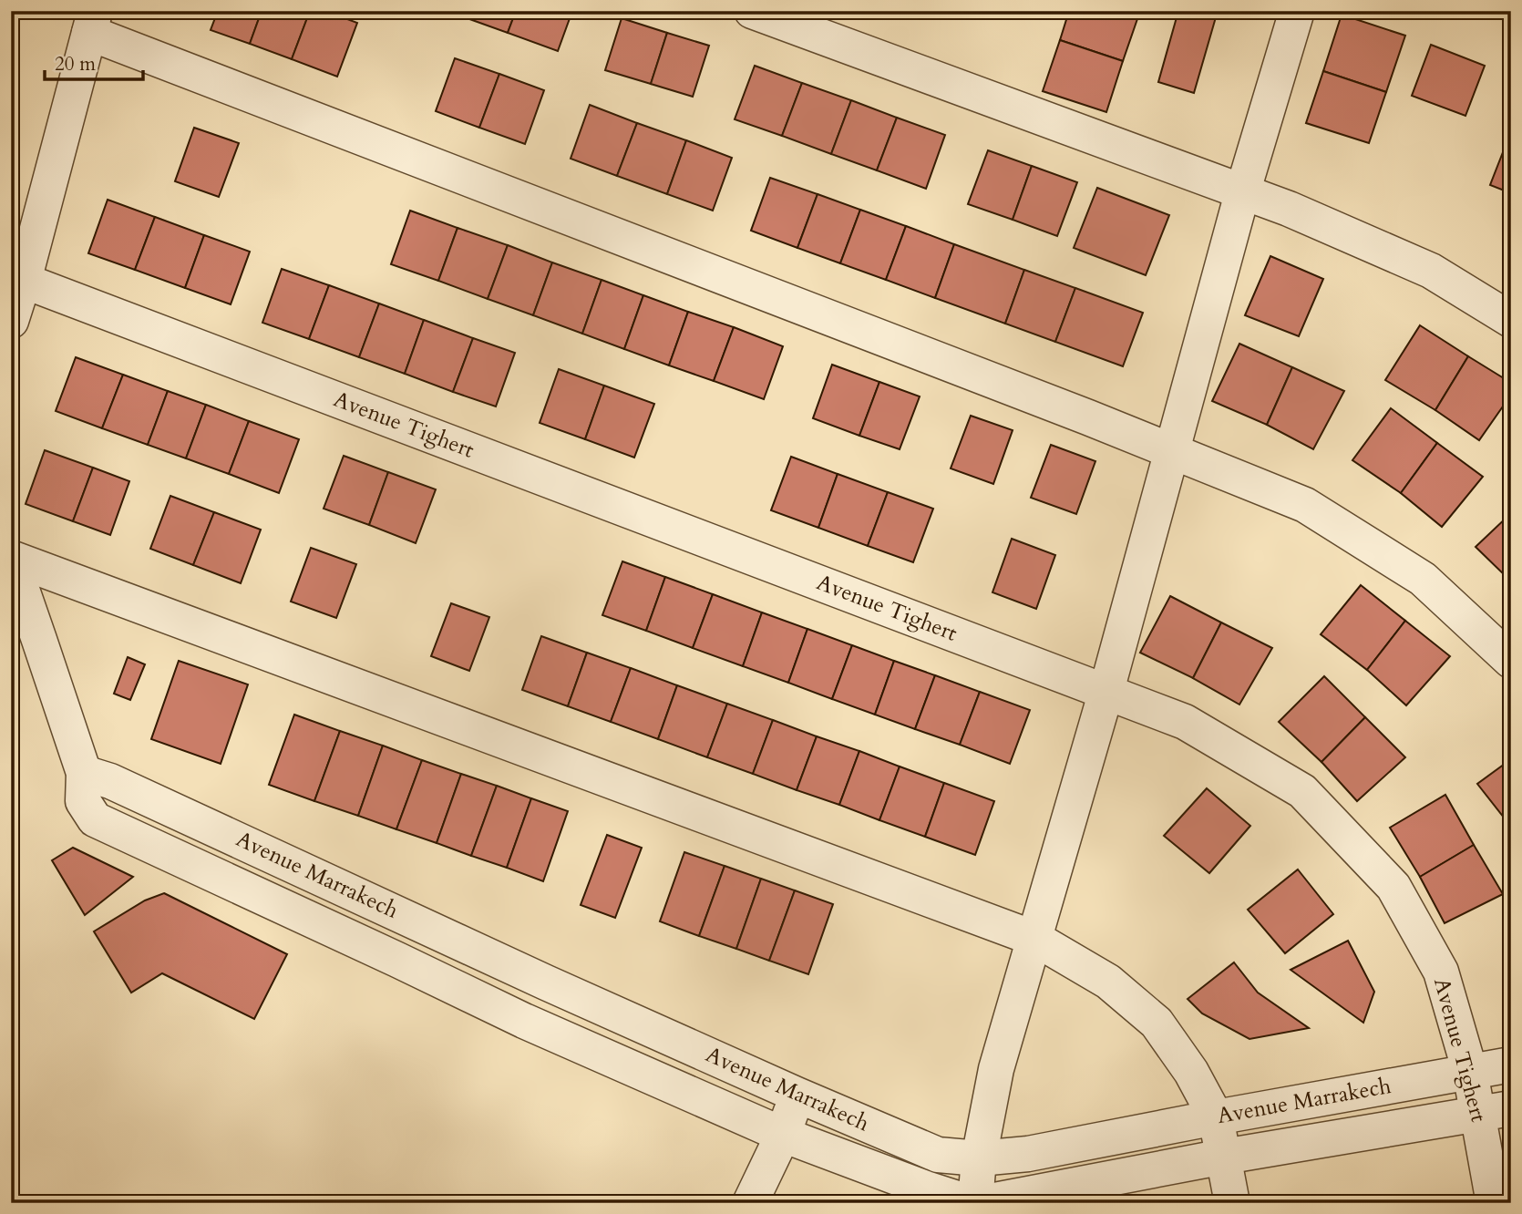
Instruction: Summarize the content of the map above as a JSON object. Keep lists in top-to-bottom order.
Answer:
{
  "streets": {
    "street": ["Avenue Tighert", "Avenue Marrakech"]
  },
  "crossings": [
    ["Avenue Tighert", "Avenue Marrakech"]
  ],
  "scale_bar": "20 m"
}
